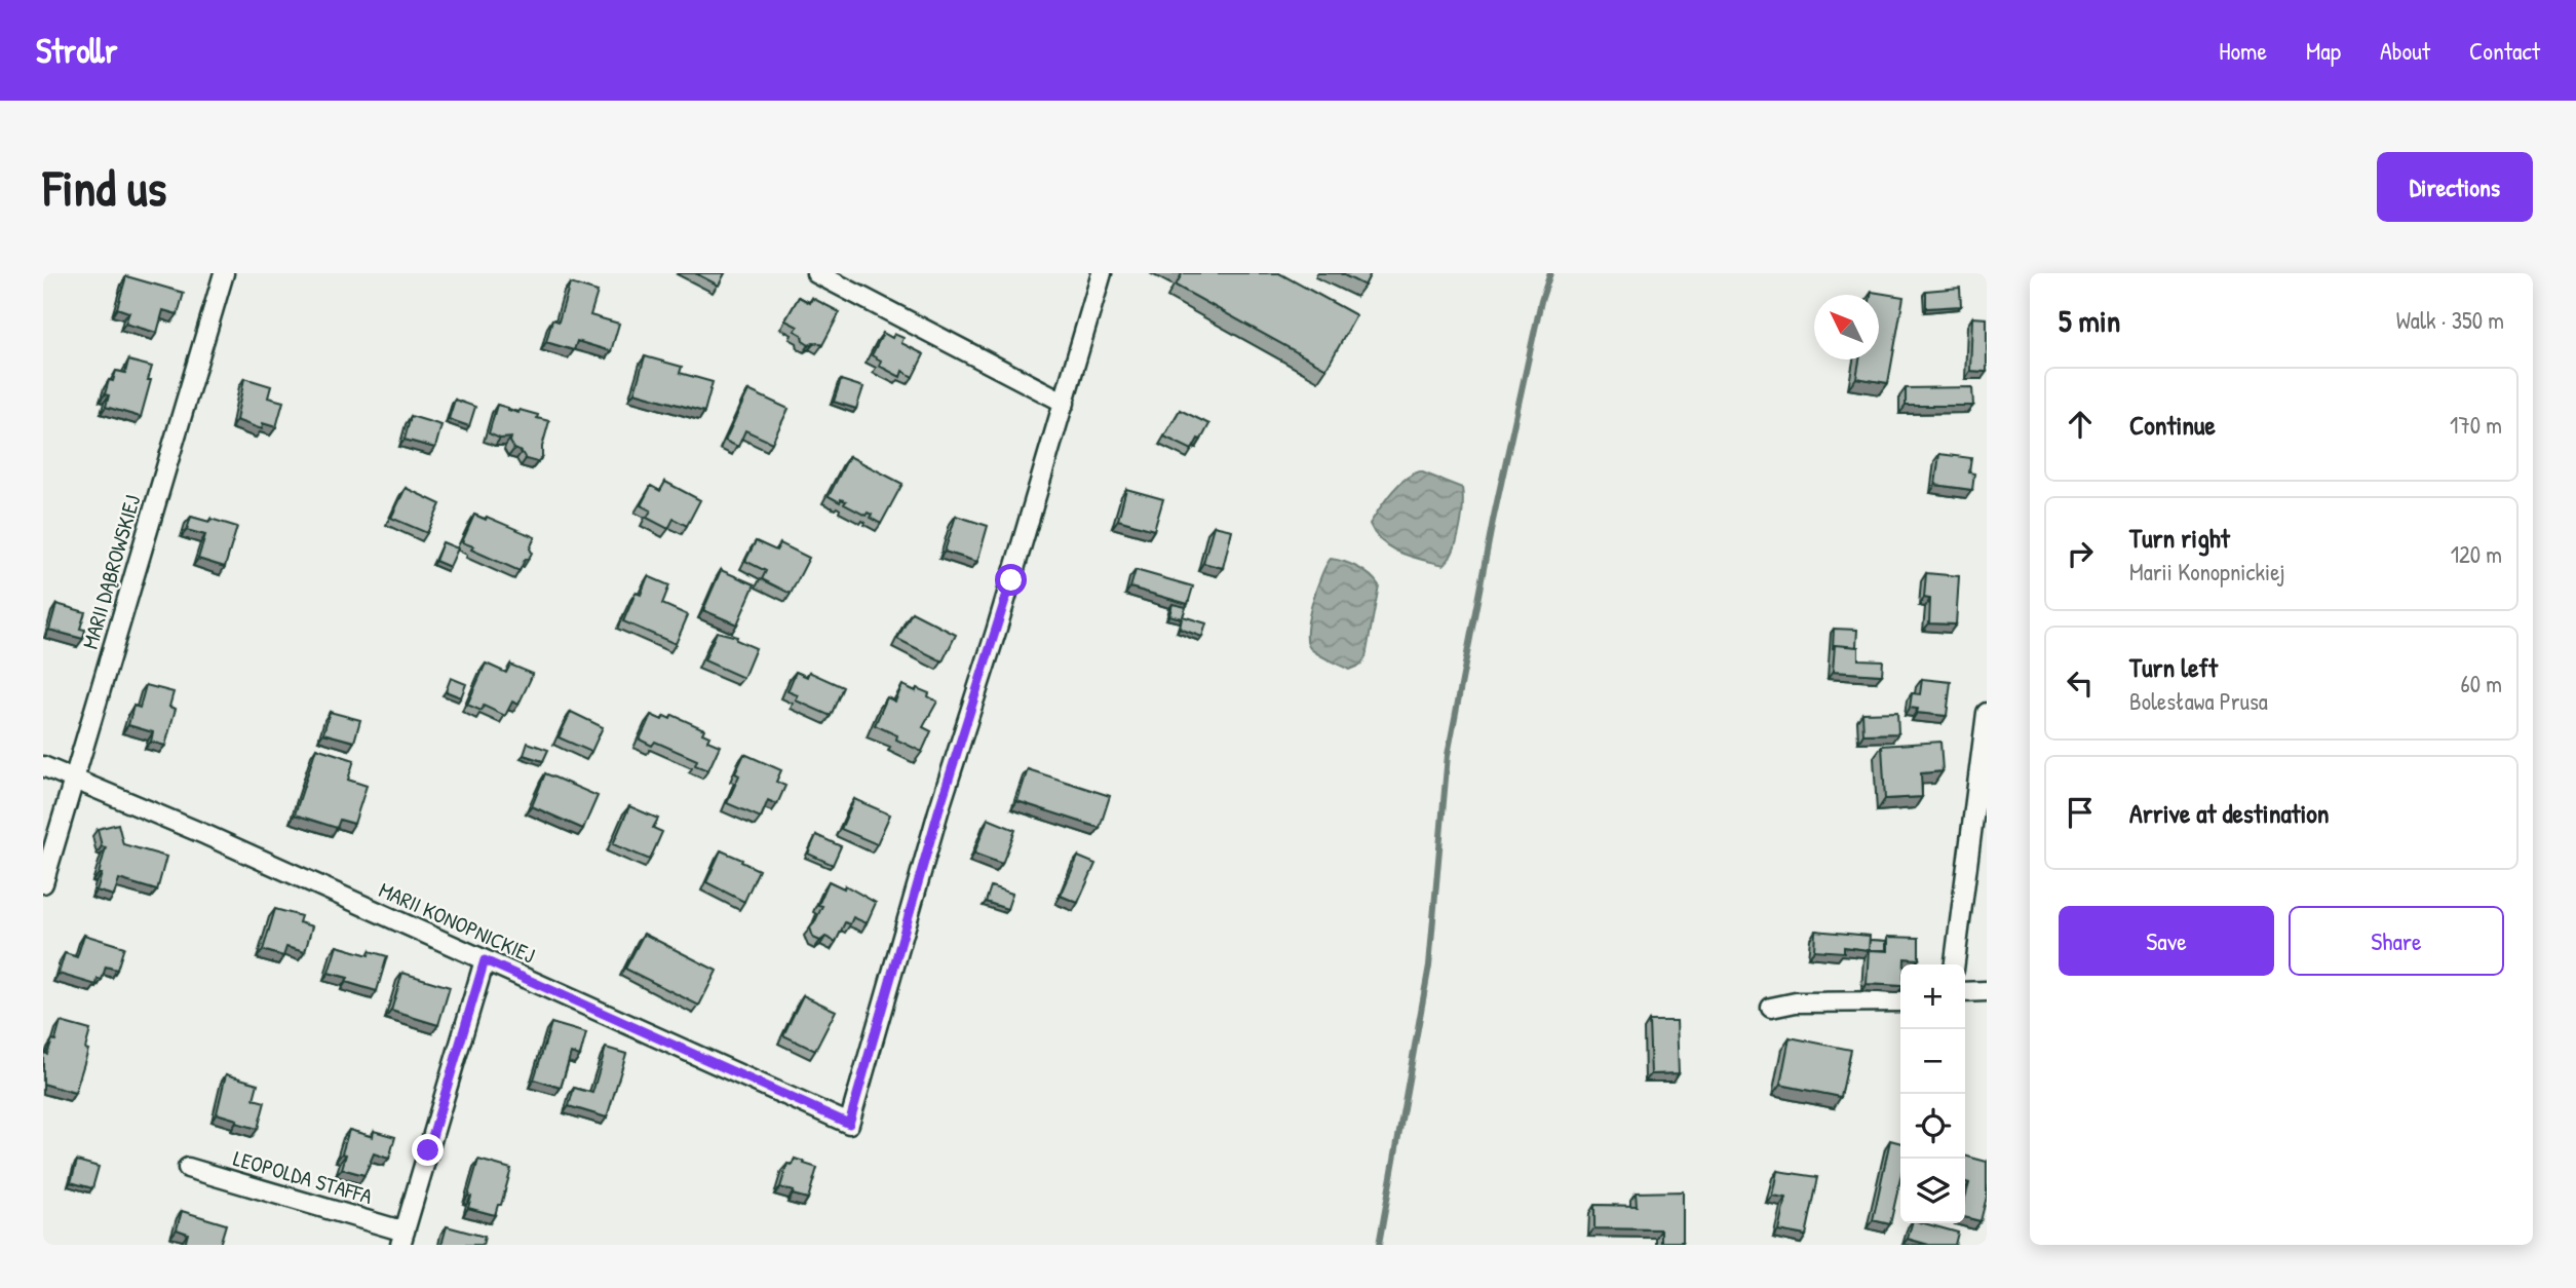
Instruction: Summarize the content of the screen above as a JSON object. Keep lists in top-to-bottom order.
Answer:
{
  "streets": {
    "street": ["MARII DĄBROWSKIEJ", "MARII KONOPNICKIEJ", "LEOPOLDA STAFFA"]
  },
  "crossings": [
    ["MARII DĄBROWSKIEJ", "MARII KONOPNICKIEJ"]
  ],
  "north": "top left",
  "page": {
    "header": "Strollr",
    "nav": [
      "Home",
      "Map",
      "About",
      "Contact"
    ],
    "buttons": [
      "Directions",
      ["Save", "Share"]
    ],
    "title": "Find us",
    "heading": ["5 min", "Walk · 350 m"],
    "list": [
      ["Continue", "170 m"],
      ["Turn right", "Marii Konopnickiej", "120 m"],
      ["Turn left", "Bolesława Prusa", "60 m"],
      "Arrive at destination"
    ],
    "map_buttons": ["+", "−"]
  }
}
